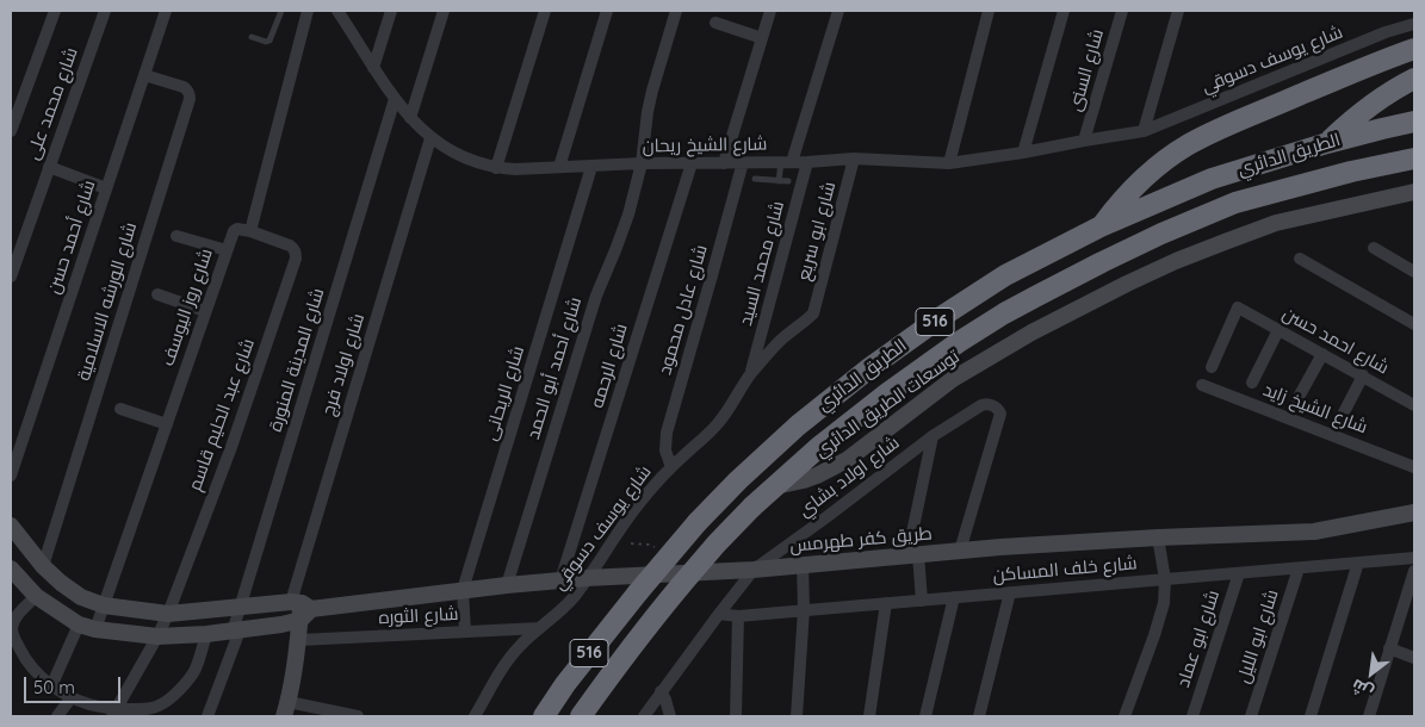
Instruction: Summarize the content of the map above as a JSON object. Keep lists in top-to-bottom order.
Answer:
{
  "streets": {
    "highway": ["الطريق الدائري", "516"],
    "street": [
      "شارع يوسف دسوقي",
      "شارع السنى",
      "شارع محمد على",
      "شارع الشيخ ريحان",
      "شارع ابو سريع",
      "شارع أحمد حسن",
      "شارع محمد السيد",
      "شارع الورشه الاسلامية",
      "شارع روز اليوسف",
      "شارع عادل محمود",
      "شارع احمد حسن",
      "شارع المدينة المنورة",
      "شارع اولاد فرج",
      "شارع الرحمه",
      "شارع أحمد أبو الحمد",
      "شارع الريحانى",
      "توسعات الطريق الدائري",
      "شارع الشيخ زايد",
      "شارع عبد الحليم قاسم",
      "شارع اولاد بشاي",
      "طريق كفر طهرمس",
      "شارع خلف المساكن",
      "شارع الثوره",
      "شارع ابو الليل",
      "شارع ابو عماد"
    ]
  },
  "crossings": [
    ["شارع يوسف دسوقي", "شارع الشيخ ريحان"],
    ["شارع يوسف دسوقي", "شارع ابو سريع"],
    ["شارع يوسف دسوقي", "شارع محمد السيد"],
    ["شارع يوسف دسوقي", "شارع عادل محمود"],
    ["شارع يوسف دسوقي", "طريق كفر طهرمس"],
    ["شارع يوسف دسوقي", "شارع الثوره"],
    ["شارع السنى", "شارع الشيخ ريحان"],
    ["شارع الشيخ ريحان", "شارع ابو سريع"],
    ["شارع الشيخ ريحان", "شارع محمد السيد"],
    ["شارع الشيخ ريحان", "شارع عادل محمود"],
    ["شارع الشيخ ريحان", "شارع المدينة المنورة"],
    ["شارع الشيخ ريحان", "شارع اولاد فرج"],
    ["شارع الشيخ ريحان", "شارع الرحمه"],
    ["شارع الشيخ ريحان", "شارع أحمد أبو الحمد"],
    ["شارع الشيخ ريحان", "شارع الريحانى"],
    ["الطريق الدائري", "توسعات الطريق الدائري"],
    ["شارع أحمد حسن", "شارع الورشه الاسلامية"],
    ["شارع الورشه الاسلامية", "طريق كفر طهرمس"],
    ["شارع روز اليوسف", "شارع عبد الحليم قاسم"],
    ["شارع روز اليوسف", "طريق كفر طهرمس"],
    ["شارع المدينة المنورة", "طريق كفر طهرمس"],
    ["شارع اولاد فرج", "طريق كفر طهرمس"],
    ["شارع الرحمه", "طريق كفر طهرمس"],
    ["شارع أحمد أبو الحمد", "طريق كفر طهرمس"],
    ["شارع الريحانى", "طريق كفر طهرمس"],
    ["شارع الريحانى", "شارع الثوره"],
    ["شارع عبد الحليم قاسم", "طريق كفر طهرمس"],
    ["شارع اولاد بشاي", "طريق كفر طهرمس"],
    ["شارع اولاد بشاي", "شارع خلف المساكن"],
    ["شارع خلف المساكن", "شارع ابو الليل"],
    ["شارع خلف المساكن", "شارع ابو عماد"]
  ],
  "scale_bar": "50 m",
  "north": "bottom left"
}
